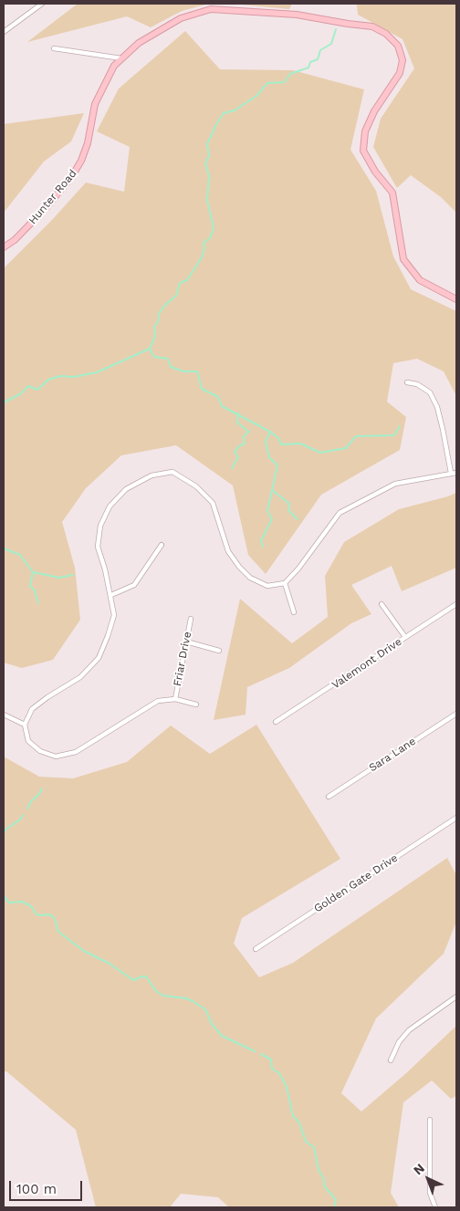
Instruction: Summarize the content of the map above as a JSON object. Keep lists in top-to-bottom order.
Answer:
{
  "streets": {
    "street": [
      "Hunter Road",
      "Friar Drive",
      "Valemont Drive",
      "Sara Lane",
      "Golden Gate Drive"
    ]
  },
  "scale_bar": "100 m",
  "north": "top left"
}
